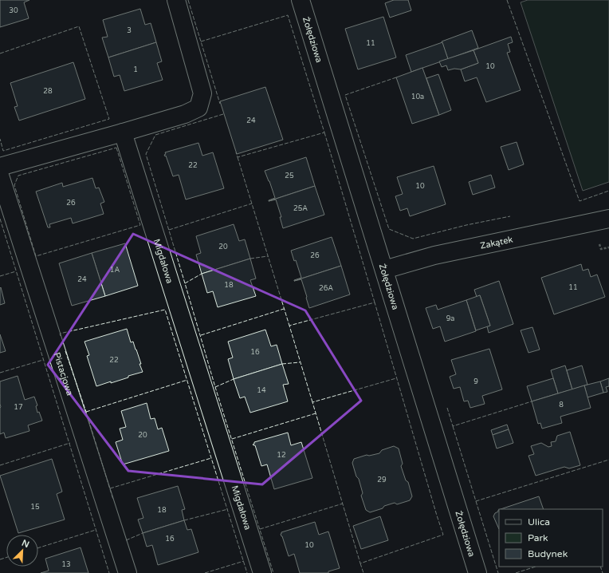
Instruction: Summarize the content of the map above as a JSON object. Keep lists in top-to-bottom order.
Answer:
{
  "streets": {
    "street": [
      "Żołędziowa",
      "Zakątek",
      "Migdałowa",
      "Pistacjowa"
    ]
  },
  "crossings": [
    ["Żołędziowa", "Zakątek"]
  ],
  "house_numbers": [
    "30",
    "3",
    "11",
    "10",
    "1",
    "28",
    "10a",
    "24",
    "22",
    "25",
    "10",
    "26",
    "25A",
    "20",
    "26",
    "1A",
    "24",
    "18",
    "11",
    "26A",
    "9a",
    "16",
    "22",
    "9",
    "14",
    "8",
    "17",
    "20",
    "12",
    "29",
    "15",
    "18",
    "16",
    "10",
    "13"
  ],
  "legend": ["Ulica", "Park", "Budynek"],
  "north": "top right"
}
